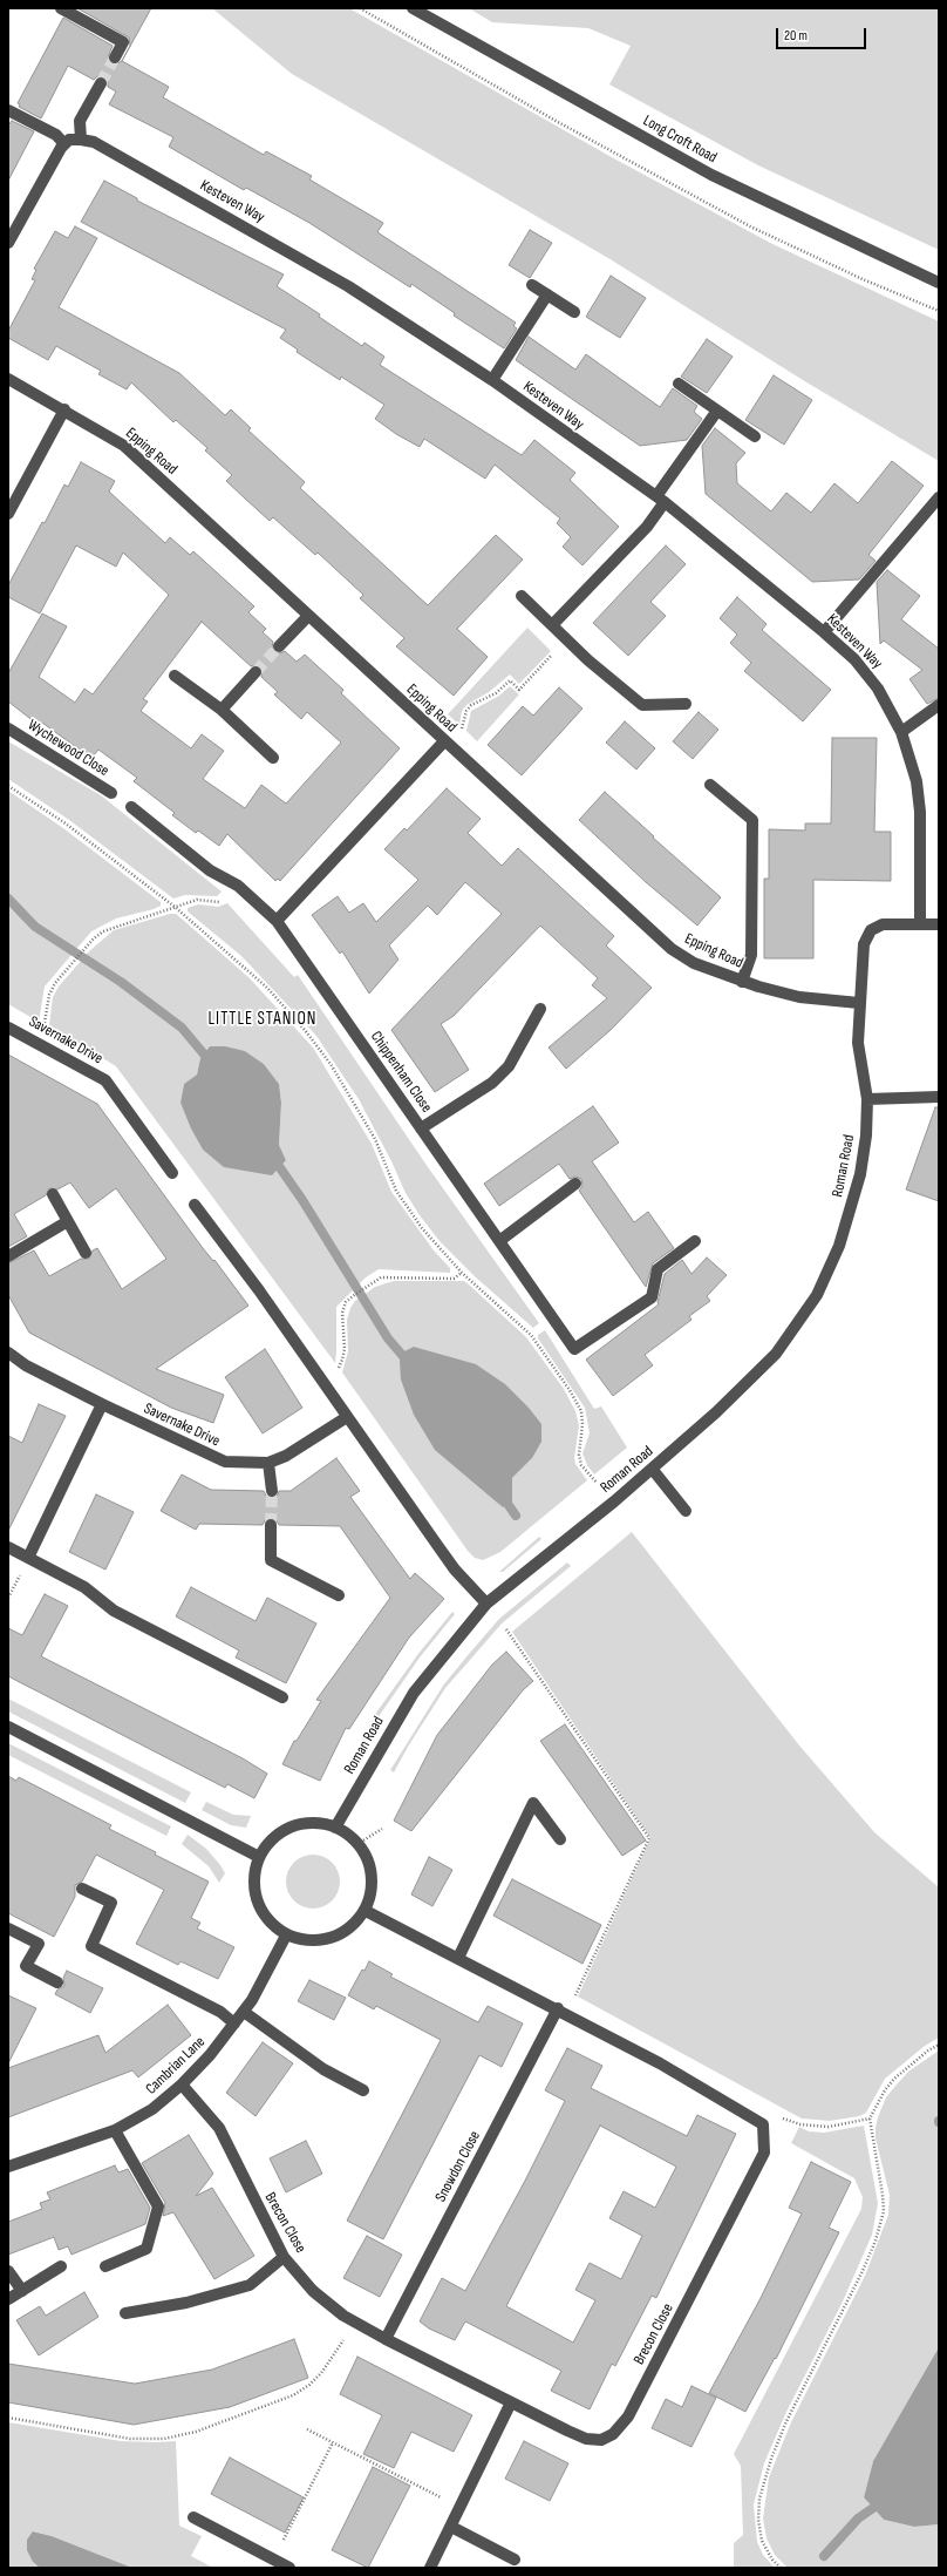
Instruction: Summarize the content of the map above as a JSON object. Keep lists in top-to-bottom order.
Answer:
{
  "streets": {
    "street": [
      "Long Croft Road",
      "Kesteven Way",
      "Epping Road",
      "Wychewood Close",
      "Savernake Drive",
      "Chippenham Close",
      "Roman Road",
      "Cambrian Lane",
      "Snowdon Close",
      "Brecon Close"
    ]
  },
  "crossings": [
    ["Kesteven Way", "Roman Road"],
    ["Epping Road", "Roman Road"],
    ["Roman Road", "Cambrian Lane"],
    ["Cambrian Lane", "Brecon Close"],
    ["Snowdon Close", "Brecon Close"]
  ],
  "districts": ["LITTLE STANION"],
  "scale_bar": "20 m"
}
